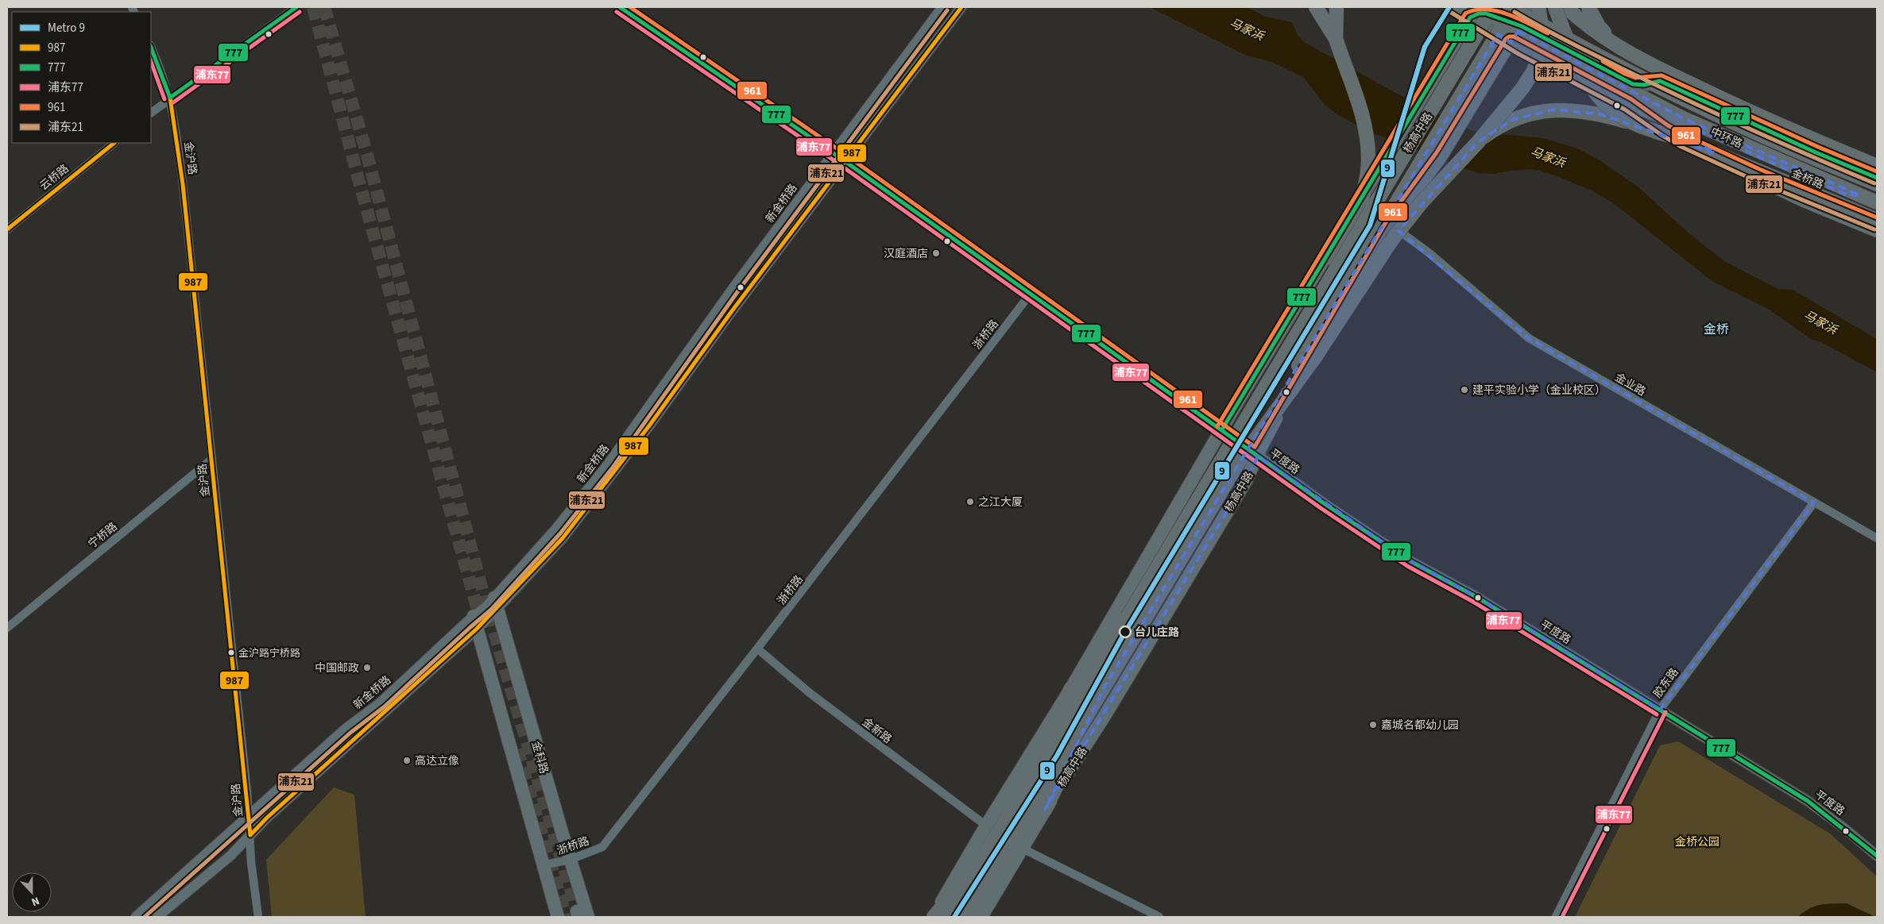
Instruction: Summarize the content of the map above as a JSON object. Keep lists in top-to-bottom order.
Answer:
{
  "streets": {
    "highway": ["杨高中路", "中环路"],
    "main road": ["金桥路", "金科路"],
    "street": [
      "金沪路",
      "云桥路",
      "新金桥路",
      "浙桥路",
      "金业路",
      "平度路",
      "宁桥路",
      "胶东路",
      "金新路"
    ]
  },
  "crossings": [
    ["杨高中路", "中环路"],
    ["杨高中路", "金桥路"],
    ["杨高中路", "金业路"],
    ["杨高中路", "平度路"],
    ["杨高中路", "金新路"],
    ["中环路", "金桥路"],
    ["金沪路", "新金桥路"],
    ["金沪路", "宁桥路"],
    ["新金桥路", "金科路"],
    ["浙桥路", "金新路"],
    ["浙桥路", "金科路"],
    ["金业路", "胶东路"],
    ["平度路", "胶东路"]
  ],
  "districts": ["金桥"],
  "water": ["马家浜"],
  "parks": ["金桥公园"],
  "places": [
    "汉庭酒店",
    "建平实验小学（金业校区）",
    "之江大厦",
    "台儿庄路",
    "金沪路宁桥路",
    "中国邮政",
    "嘉城名都幼儿园",
    "高达立像"
  ],
  "lines": [
    "metro line 9",
    "transit line 987",
    "transit line 777",
    "transit line 961",
    "transit line 浦东21",
    "transit line 浦东77"
  ],
  "legend": [
    "Metro 9",
    "987",
    "777",
    "浦东77",
    "961",
    "浦东21"
  ],
  "north": "bottom"
}
